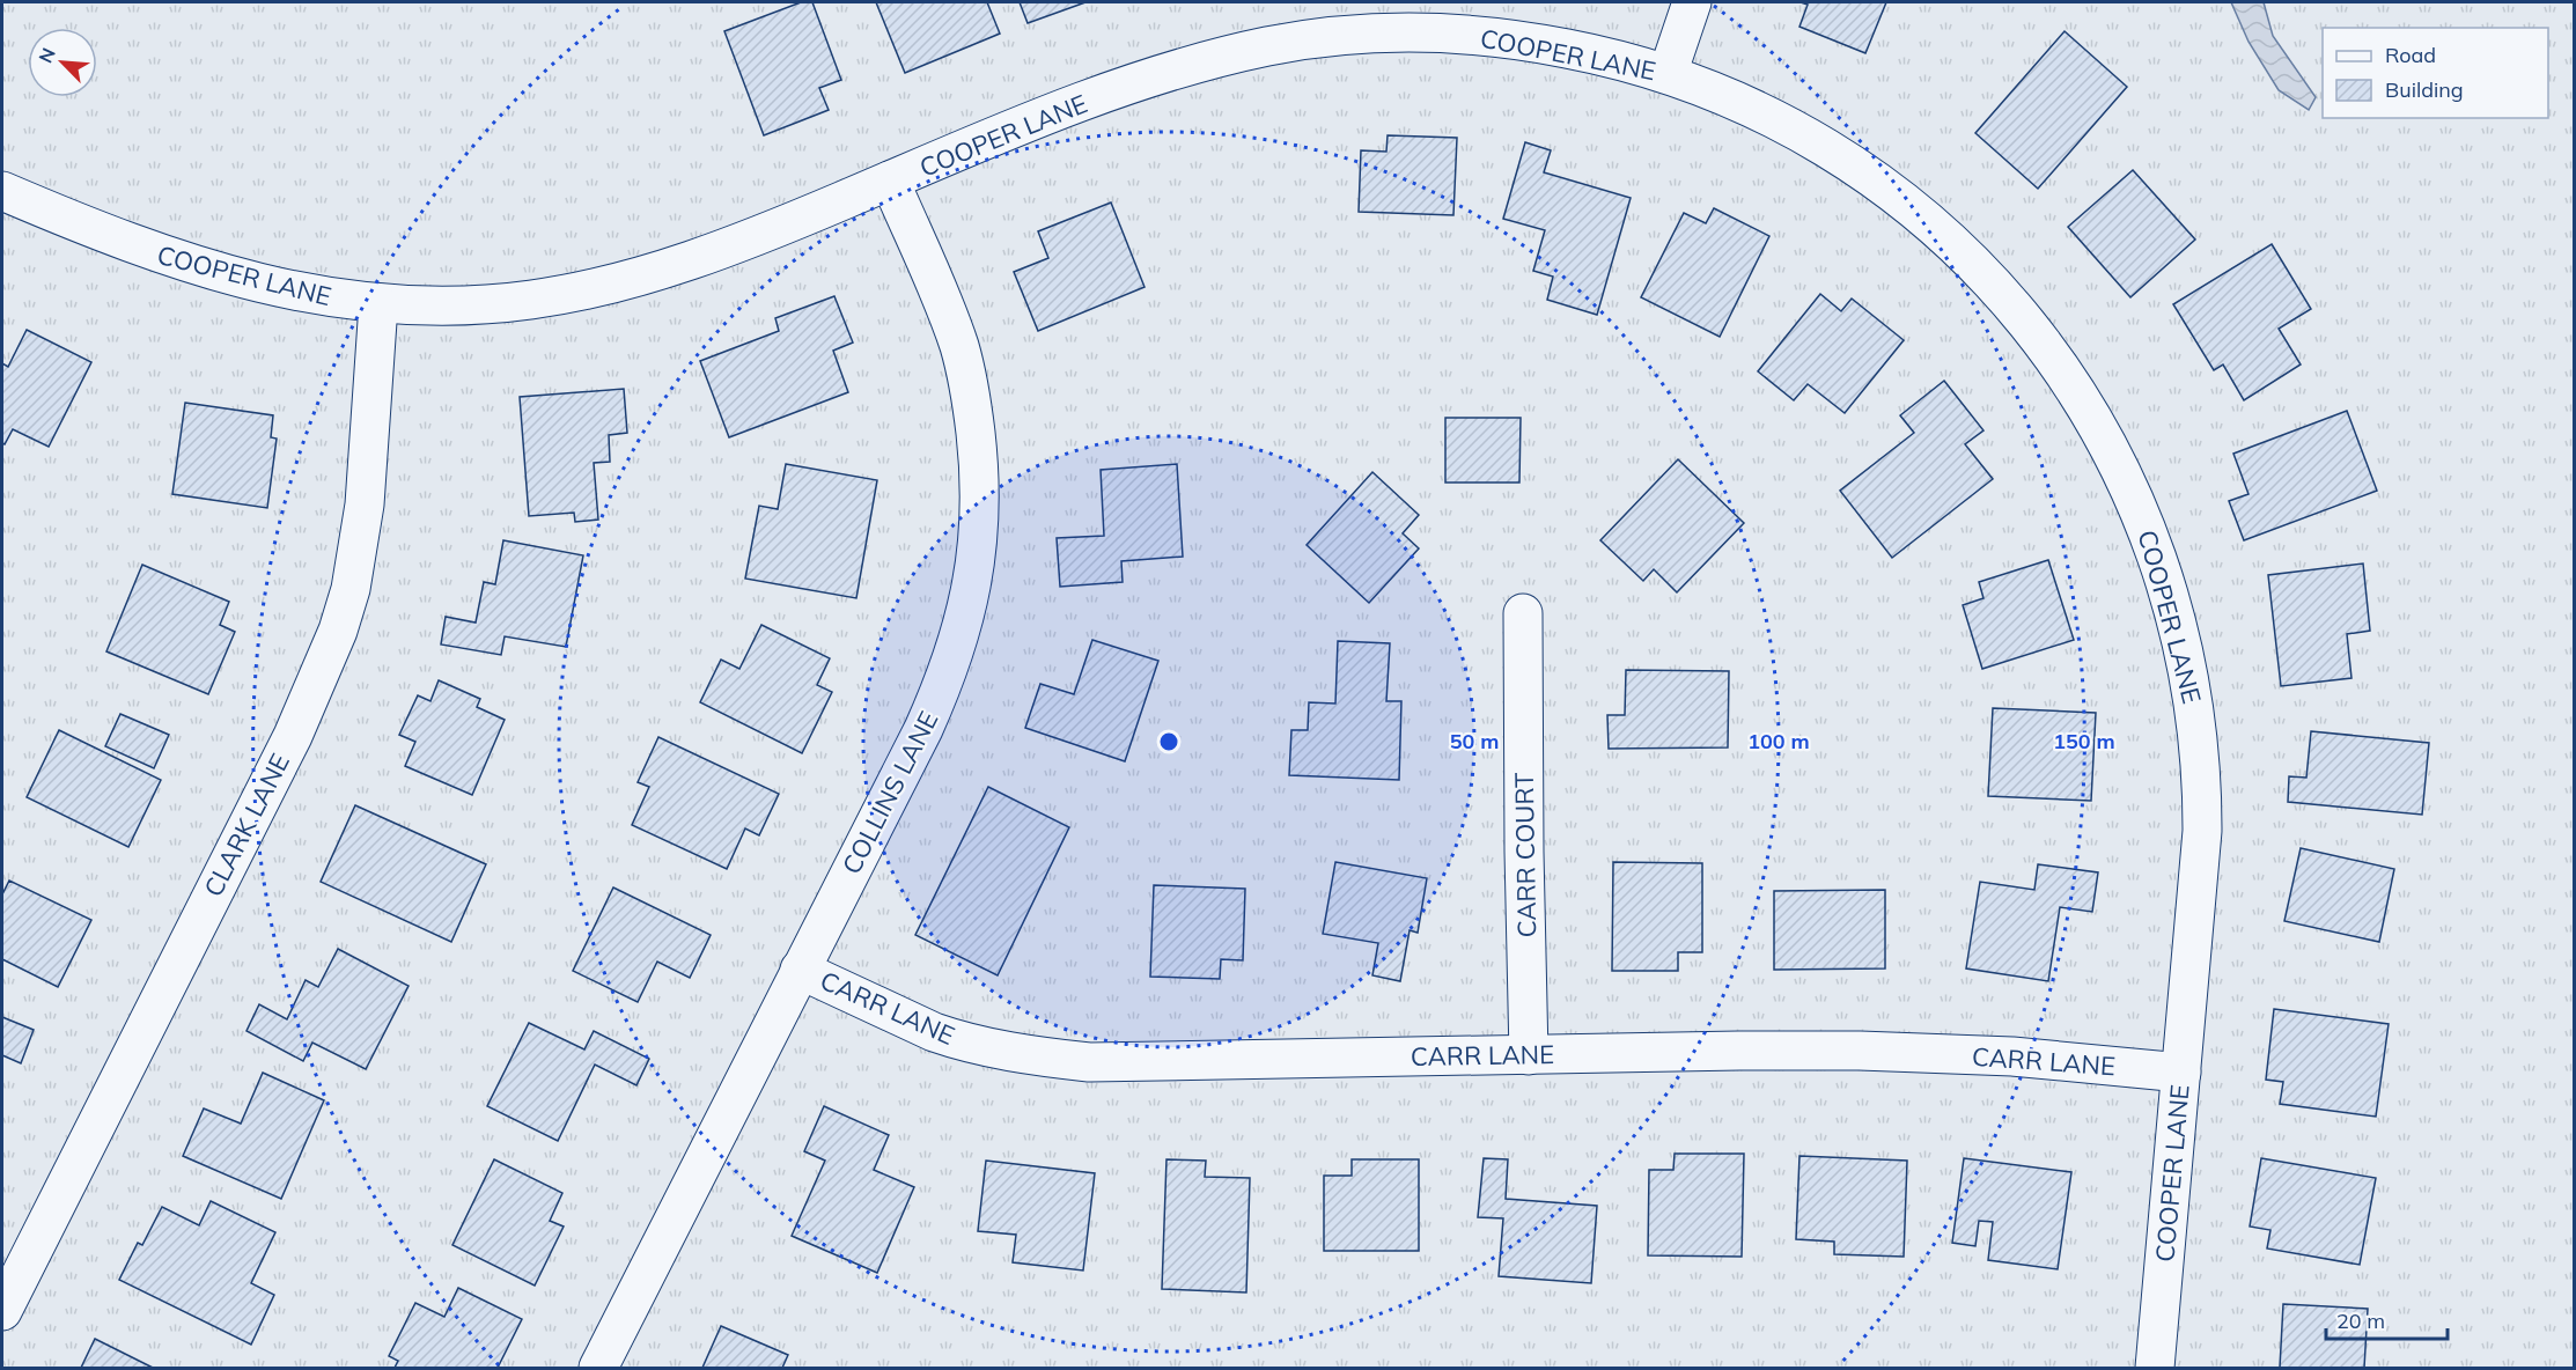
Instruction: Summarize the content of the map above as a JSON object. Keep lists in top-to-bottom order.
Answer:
{
  "streets": {
    "street": [
      "COOPER LANE",
      "COLLINS LANE",
      "CLARK LANE",
      "CARR COURT",
      "CARR LANE"
    ]
  },
  "crossings": [
    ["COOPER LANE", "COLLINS LANE"],
    ["COOPER LANE", "CLARK LANE"],
    ["COOPER LANE", "CARR LANE"],
    ["COLLINS LANE", "CARR LANE"],
    ["CARR COURT", "CARR LANE"]
  ],
  "legend": ["Road", "Building"],
  "scale_bar": "20 m",
  "north": "top left",
  "rings": ["50 m", "100 m", "150 m"]
}
